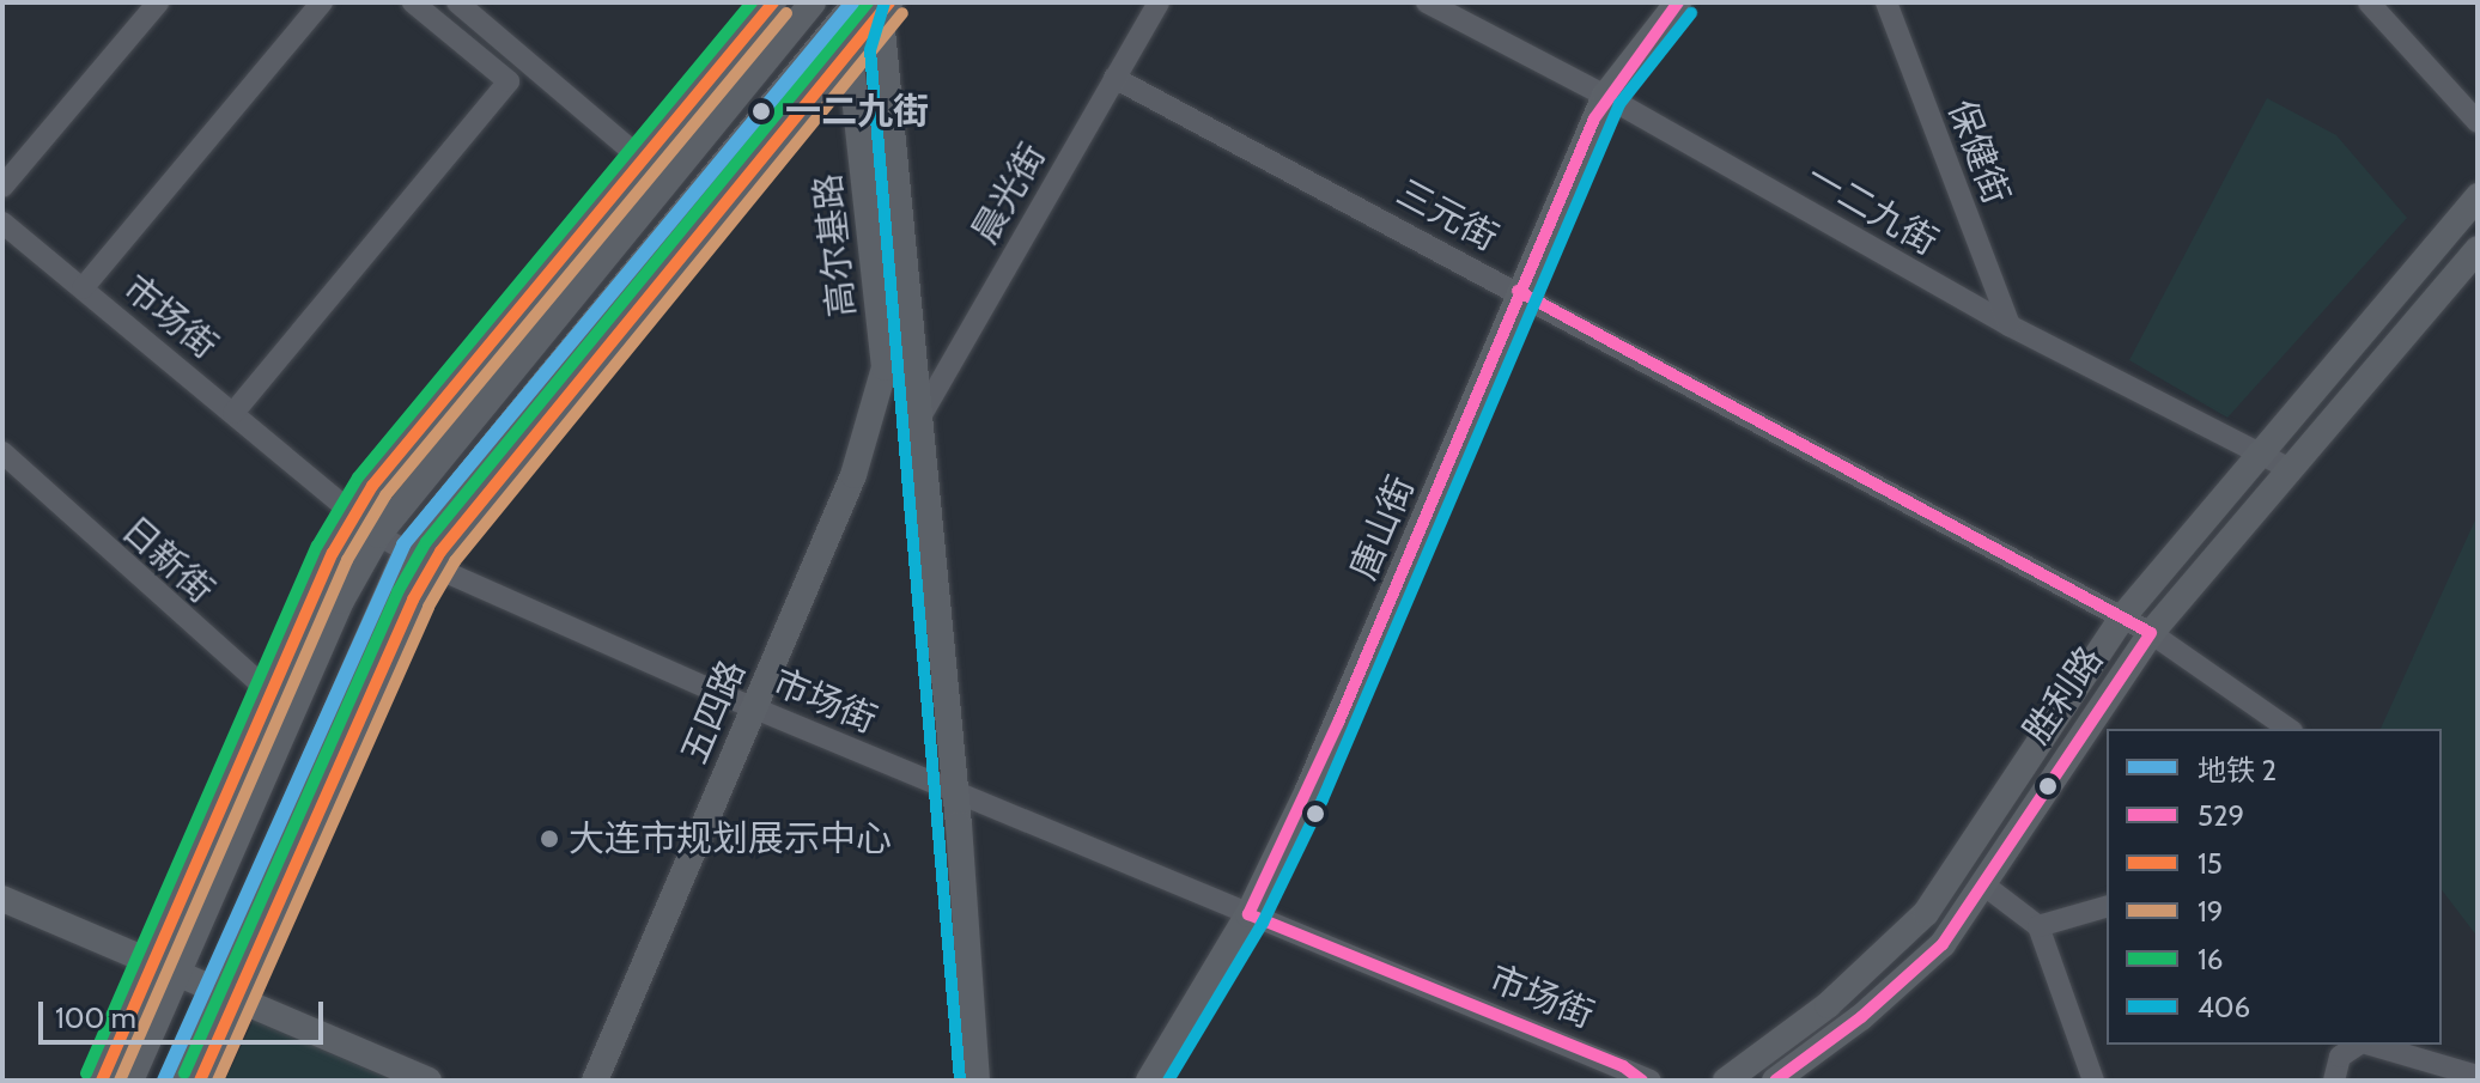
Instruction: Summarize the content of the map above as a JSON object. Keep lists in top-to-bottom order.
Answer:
{
  "streets": {
    "main road": [
      "高尔基路",
      "唐山街",
      "胜利路",
      "五四路"
    ],
    "street": [
      "保健街",
      "晨光街",
      "一二九街",
      "三元街",
      "市场街",
      "日新街"
    ]
  },
  "crossings": [
    ["保健街", "一二九街"],
    ["晨光街", "三元街"],
    ["晨光街", "高尔基路"],
    ["一二九街", "唐山街"],
    ["一二九街", "胜利路"],
    ["三元街", "唐山街"],
    ["三元街", "胜利路"],
    ["高尔基路", "市场街"],
    ["高尔基路", "五四路"],
    ["市场街", "唐山街"],
    ["市场街", "五四路"]
  ],
  "places": ["一二九街", "大连市规划展示中心"],
  "lines": [
    "metro line 2",
    "transit line 529",
    "transit line 15",
    "transit line 16",
    "transit line 406",
    "transit line 19"
  ],
  "legend": [
    "地铁 2",
    "529",
    "15",
    "19",
    "16",
    "406"
  ],
  "scale_bar": "100 m"
}
